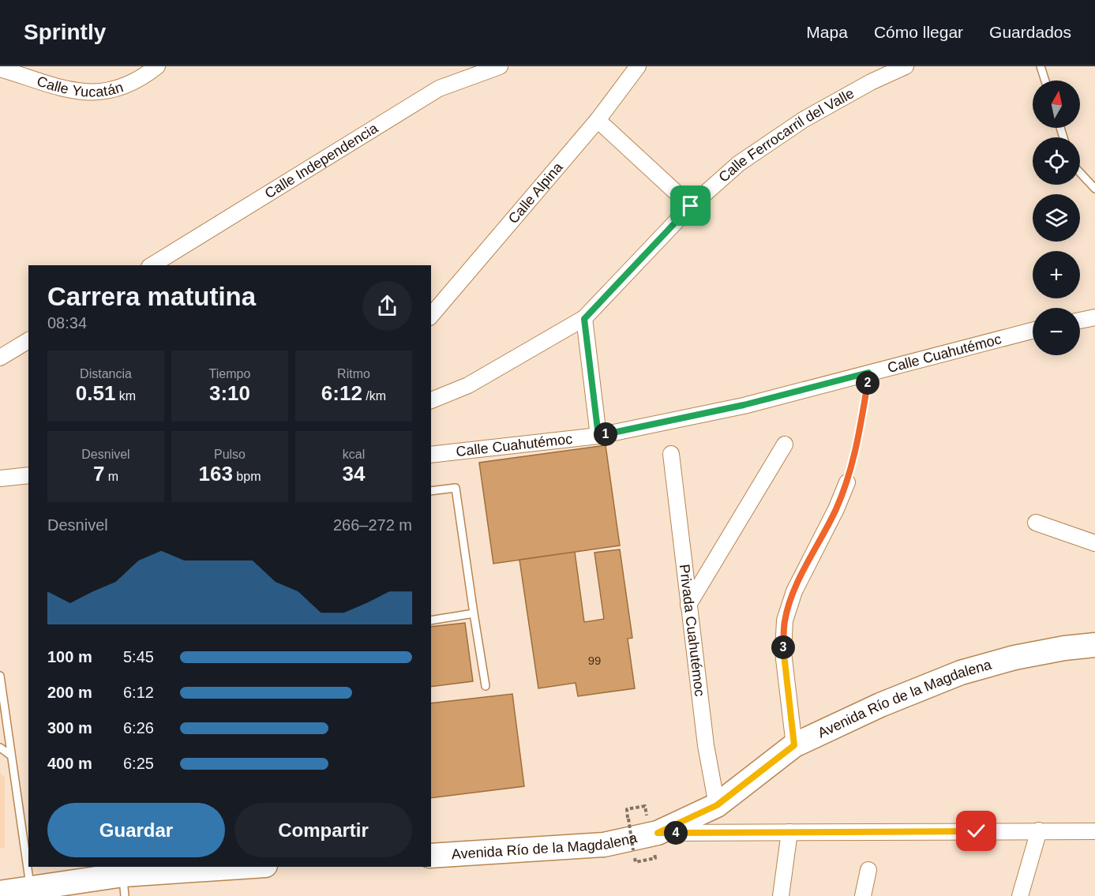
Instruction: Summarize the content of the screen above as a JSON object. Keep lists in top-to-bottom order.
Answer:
{
  "streets": {
    "main road": ["Avenida Río de la Magdalena"],
    "street": [
      "Calle Yucatán",
      "Calle Ferrocarril del Valle",
      "Calle Independencia",
      "Calle Alpina",
      "Calle Cuahutémoc",
      "Privada Cuahutémoc"
    ]
  },
  "crossings": [
    ["Privada Cuahutémoc", "Avenida Río de la Magdalena"]
  ],
  "house_numbers": ["99"],
  "north": "top",
  "page": {
    "header": "Sprintly",
    "nav": ["Mapa", "Cómo llegar", "Guardados"],
    "map_buttons": ["+", "−"],
    "heading": ["Carrera matutina", "08:34"],
    "stats": [
      ["Distancia", "0.51 km"],
      ["Tiempo", "3:10"],
      ["Ritmo", "6:12 /km"],
      ["Desnivel", "7 m"],
      ["Pulso", "163 bpm"],
      ["kcal", "34"]
    ],
    "pins": [
      "2",
      "1",
      "3",
      "4"
    ],
    "chart": ["Desnivel", "266–272 m"],
    "list": [
      {
        "name": "100 m",
        "note": "5:45"
      },
      {
        "name": "200 m",
        "note": "6:12"
      },
      {
        "name": "300 m",
        "note": "6:26"
      },
      {
        "name": "400 m",
        "note": "6:25"
      }
    ],
    "buttons": ["Guardar", "Compartir"]
  }
}
